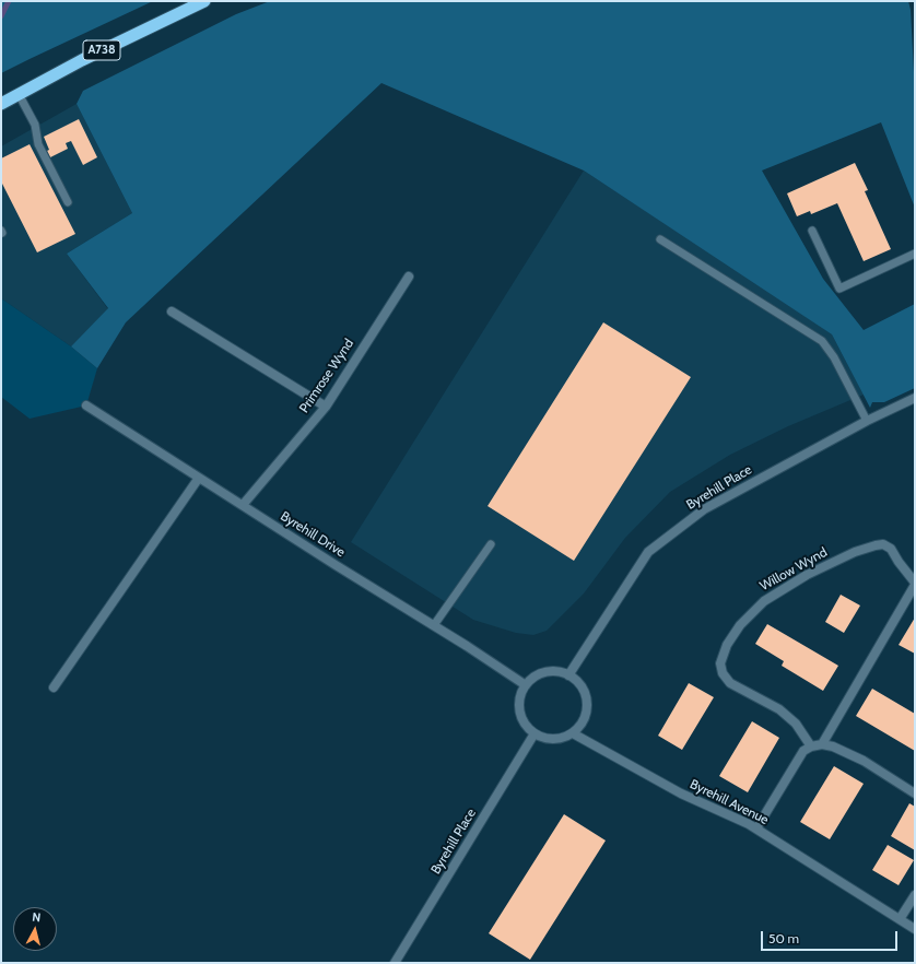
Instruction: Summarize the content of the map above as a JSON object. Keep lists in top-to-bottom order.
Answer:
{
  "streets": {
    "highway": ["A738"],
    "street": [
      "Primrose Wynd",
      "Byrehill Place",
      "Byrehill Drive",
      "Willow Wynd",
      "Byrehill Avenue"
    ]
  },
  "crossings": [
    ["Primrose Wynd", "Byrehill Drive"],
    ["Byrehill Place", "Byrehill Drive"],
    ["Byrehill Place", "Byrehill Avenue"],
    ["Byrehill Drive", "Byrehill Avenue"]
  ],
  "scale_bar": "50 m",
  "north": "top"
}
